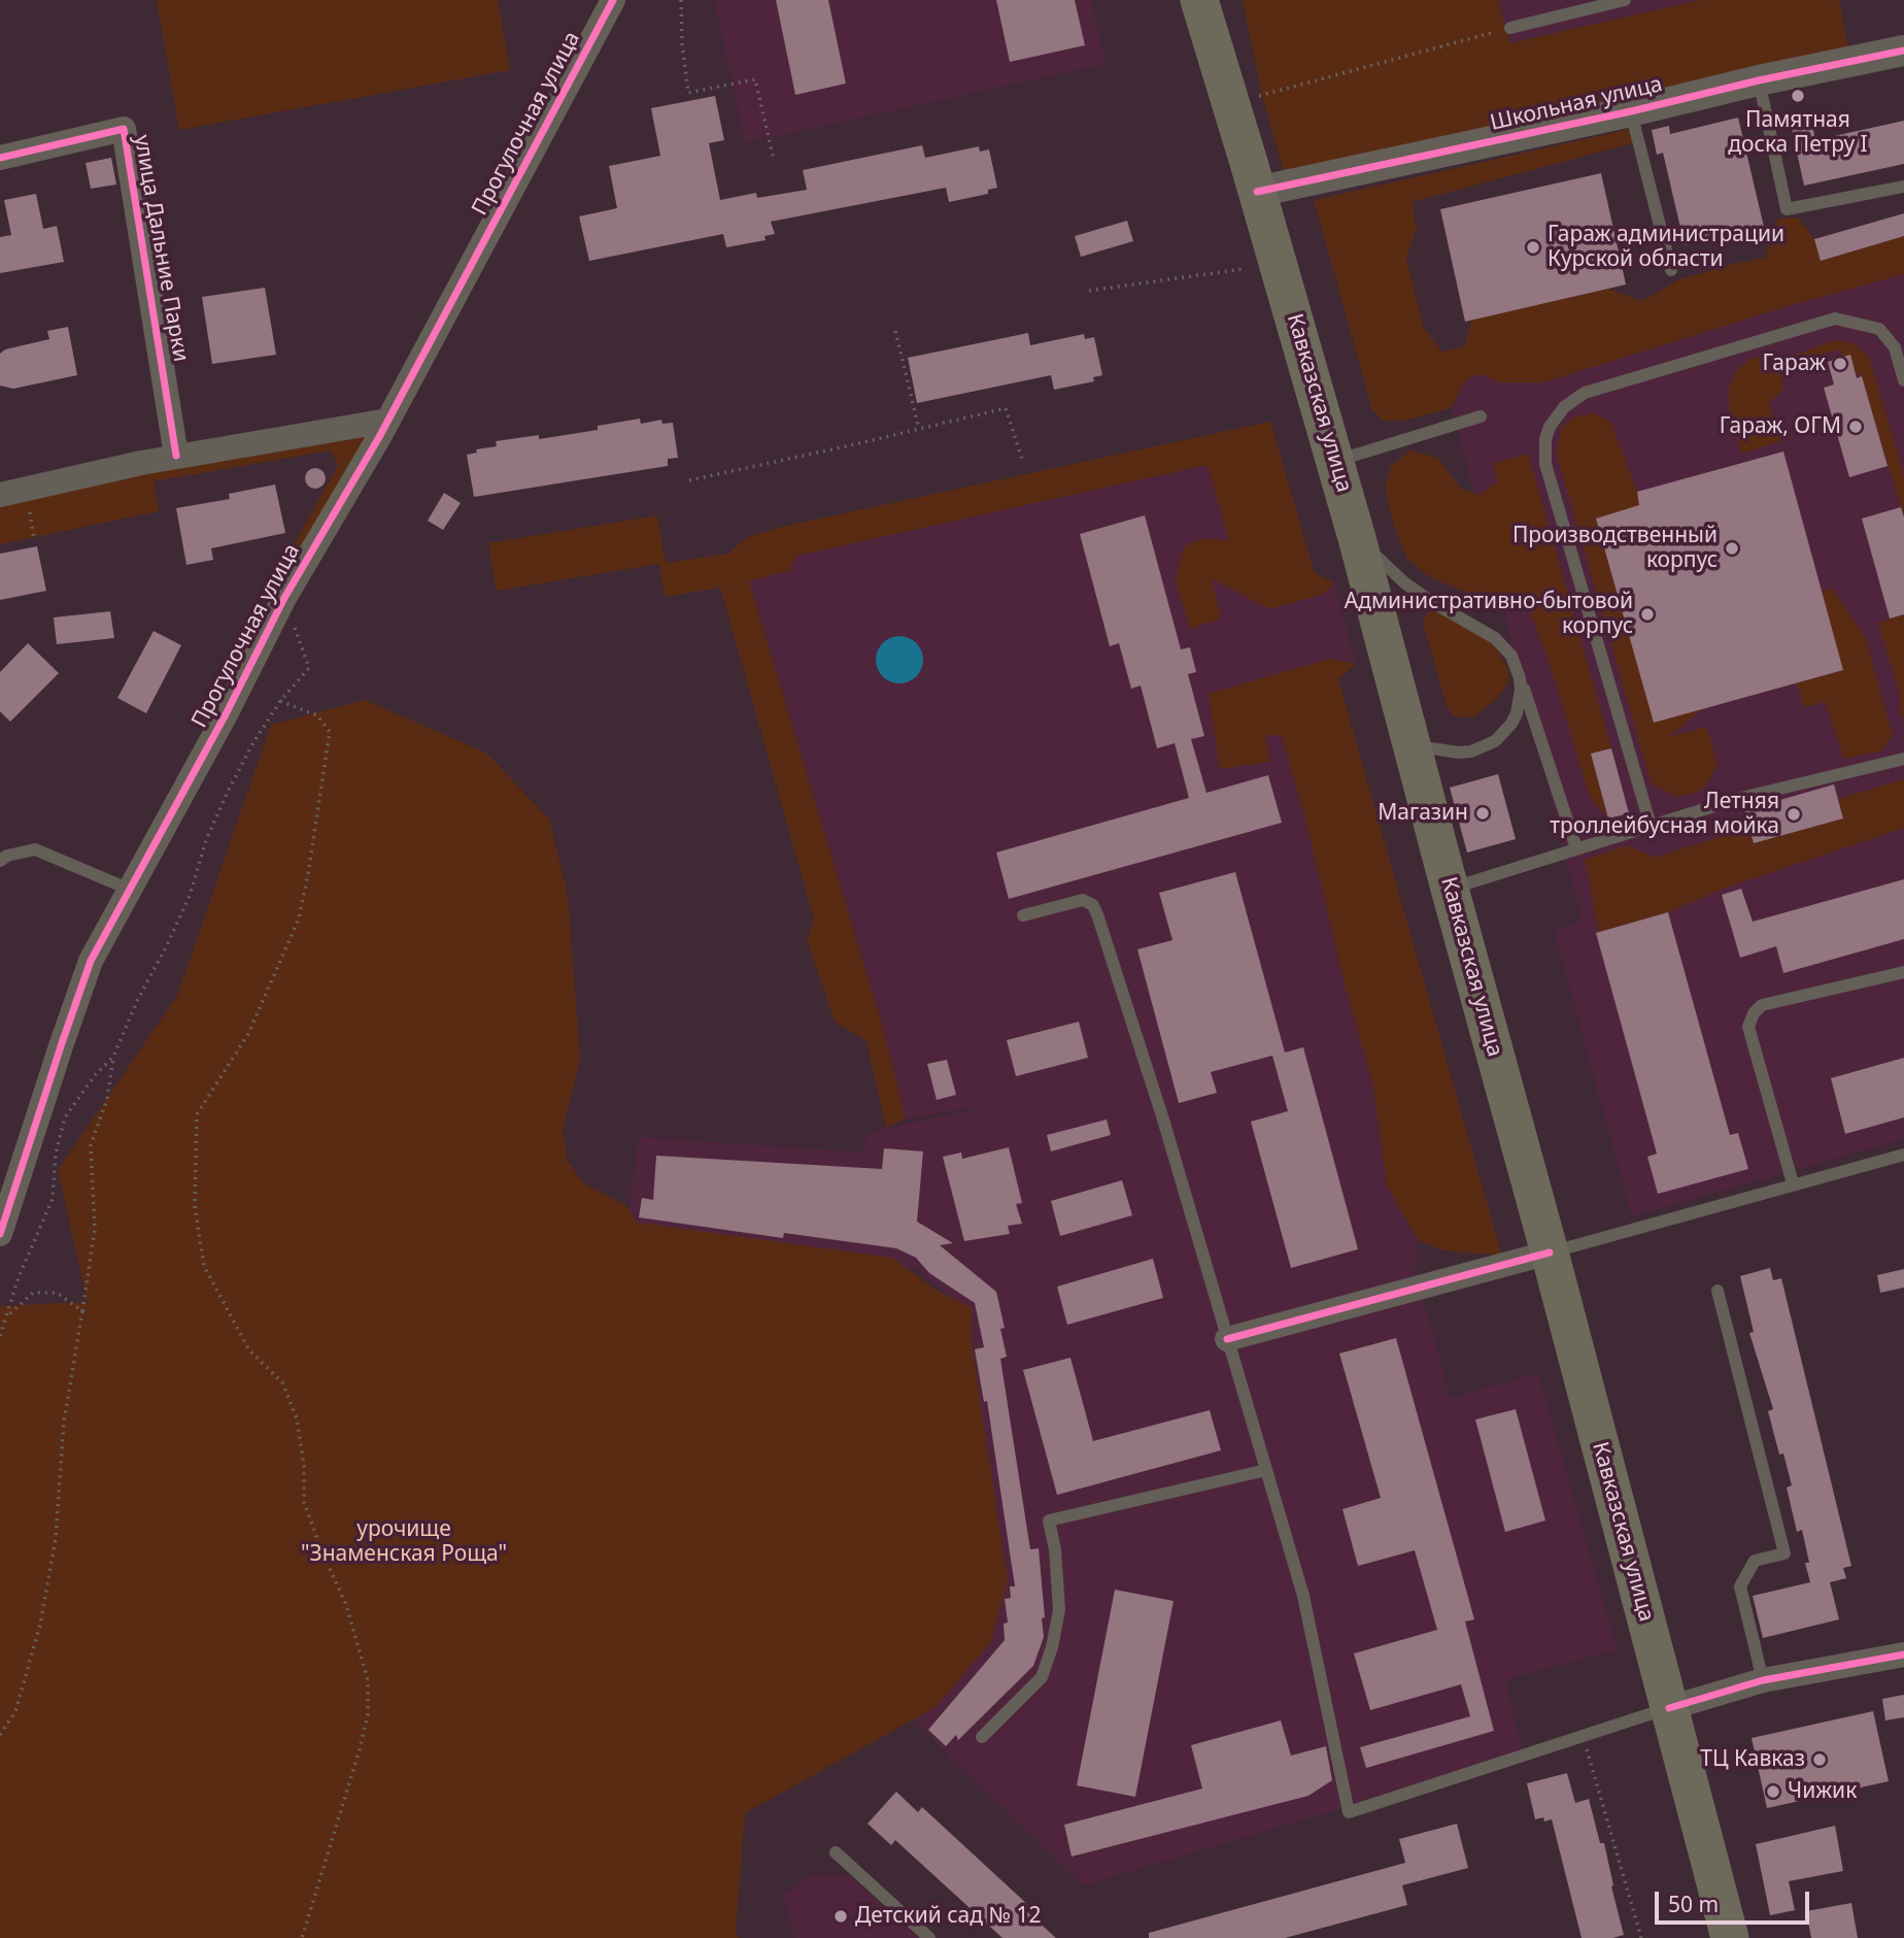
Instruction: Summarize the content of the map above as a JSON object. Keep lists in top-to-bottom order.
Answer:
{
  "streets": {
    "main road": ["Кавказская улица"],
    "street": ["Школьная улица", "Прогулочная улица", "улица Дальние Парки"]
  },
  "crossings": [
    ["Школьная улица", "Кавказская улица"]
  ],
  "parks": ["урочище \"Знаменская Роща\""],
  "places": [
    "Памятная доска Петру I",
    "Гараж администрации Курской области",
    "Гараж",
    "Гараж, ОГМ",
    "Производственный корпус",
    "Административно-бытовой корпус",
    "Магазин",
    "Летняя троллейбусная мойка",
    "ТЦ Кавказ",
    "Чижик",
    "Детский сад № 12"
  ],
  "scale_bar": "50 m"
}
